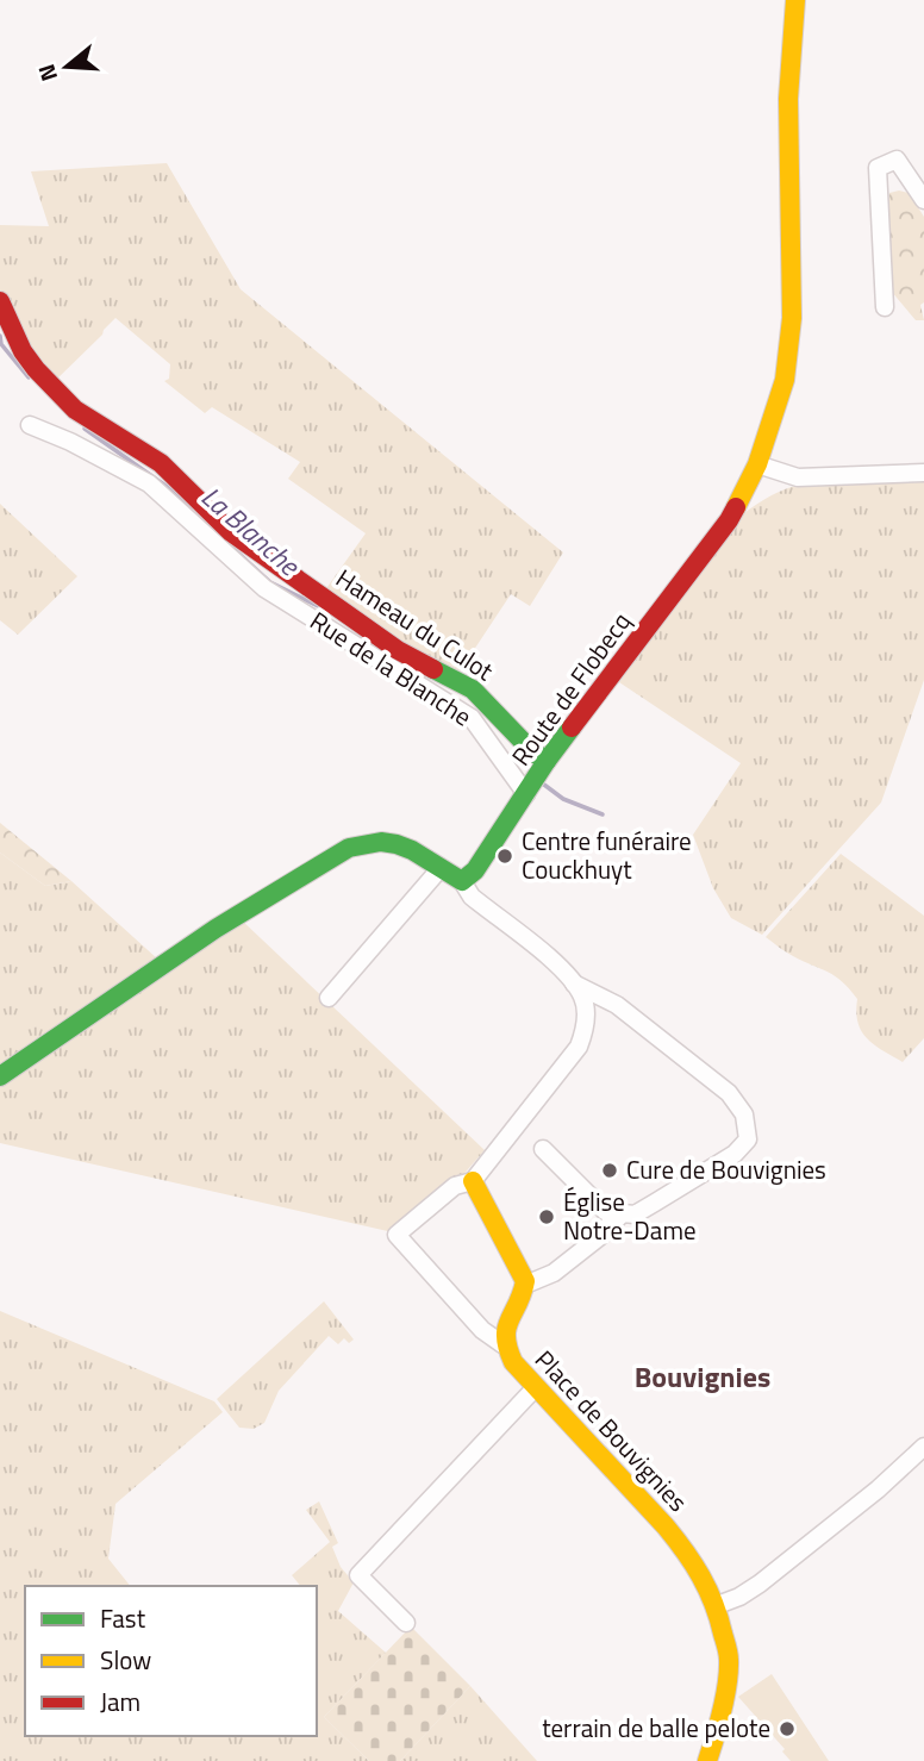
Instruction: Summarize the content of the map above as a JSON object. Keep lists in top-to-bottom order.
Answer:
{
  "streets": {
    "street": [
      "Hameau du Culot",
      "Rue de la Blanche",
      "Route de Flobecq",
      "Place de Bouvignies"
    ]
  },
  "crossings": [
    ["Hameau du Culot", "Rue de la Blanche"],
    ["Hameau du Culot", "Route de Flobecq"],
    ["Rue de la Blanche", "Route de Flobecq"]
  ],
  "districts": ["Bouvignies"],
  "water": ["La Blanche"],
  "places": [
    "Centre funéraire Couckhuyt",
    "Cure de Bouvignies",
    "Église Notre-Dame",
    "terrain de balle pelote"
  ],
  "legend": ["Fast", "Slow", "Jam"],
  "north": "left"
}
